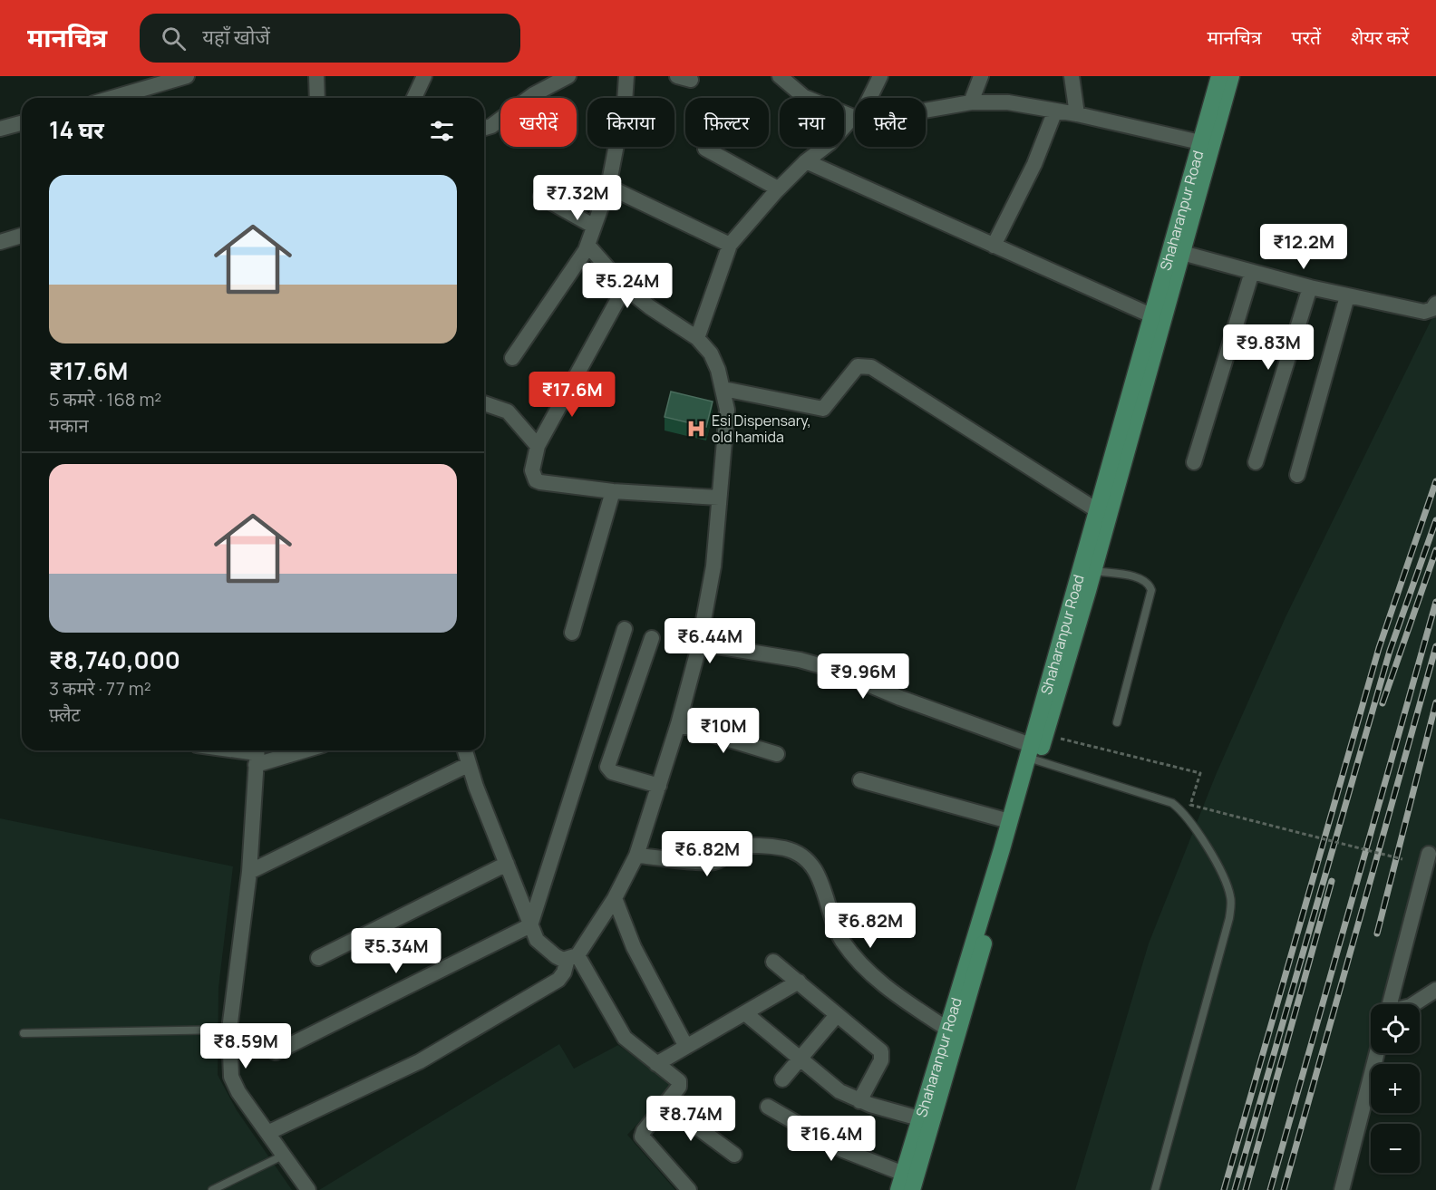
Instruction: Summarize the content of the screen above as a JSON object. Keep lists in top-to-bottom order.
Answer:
{
  "streets": {
    "main road": ["Shaharanpur Road"]
  },
  "places": {
    "hospital": ["Esi Dispensary, old hamida"]
  },
  "page": {
    "header": "मानचित्र",
    "search": "यहाँ खोजें",
    "nav": ["मानचित्र", "परतें", "शेयर करें"],
    "chip": [
      "खरीदें",
      "किराया",
      "फ़िल्टर",
      "नया",
      "फ़्लैट"
    ],
    "heading": "14 घर",
    "list": [
      {
        "name": "₹17.6M",
        "note": "5 कमरे · 168 m² · मकान"
      },
      {
        "name": "₹8,740,000",
        "note": "3 कमरे · 77 m² · फ़्लैट"
      }
    ],
    "price": [
      "₹7.32M",
      "₹12.2M",
      "₹5.24M",
      "₹9.83M",
      "₹17.6M",
      "₹6.44M",
      "₹9.96M",
      "₹10M",
      "₹6.82M",
      "₹6.82M",
      "₹5.34M",
      "₹8.59M",
      "₹8.74M",
      "₹16.4M"
    ],
    "map_buttons": ["+", "−"]
  }
}
